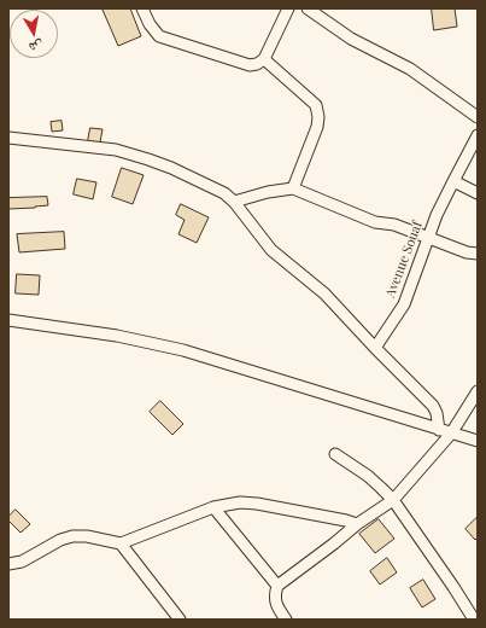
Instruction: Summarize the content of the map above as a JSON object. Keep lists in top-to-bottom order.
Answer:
{
  "streets": {
    "street": ["Avenue Souaf"]
  },
  "north": "bottom"
}
